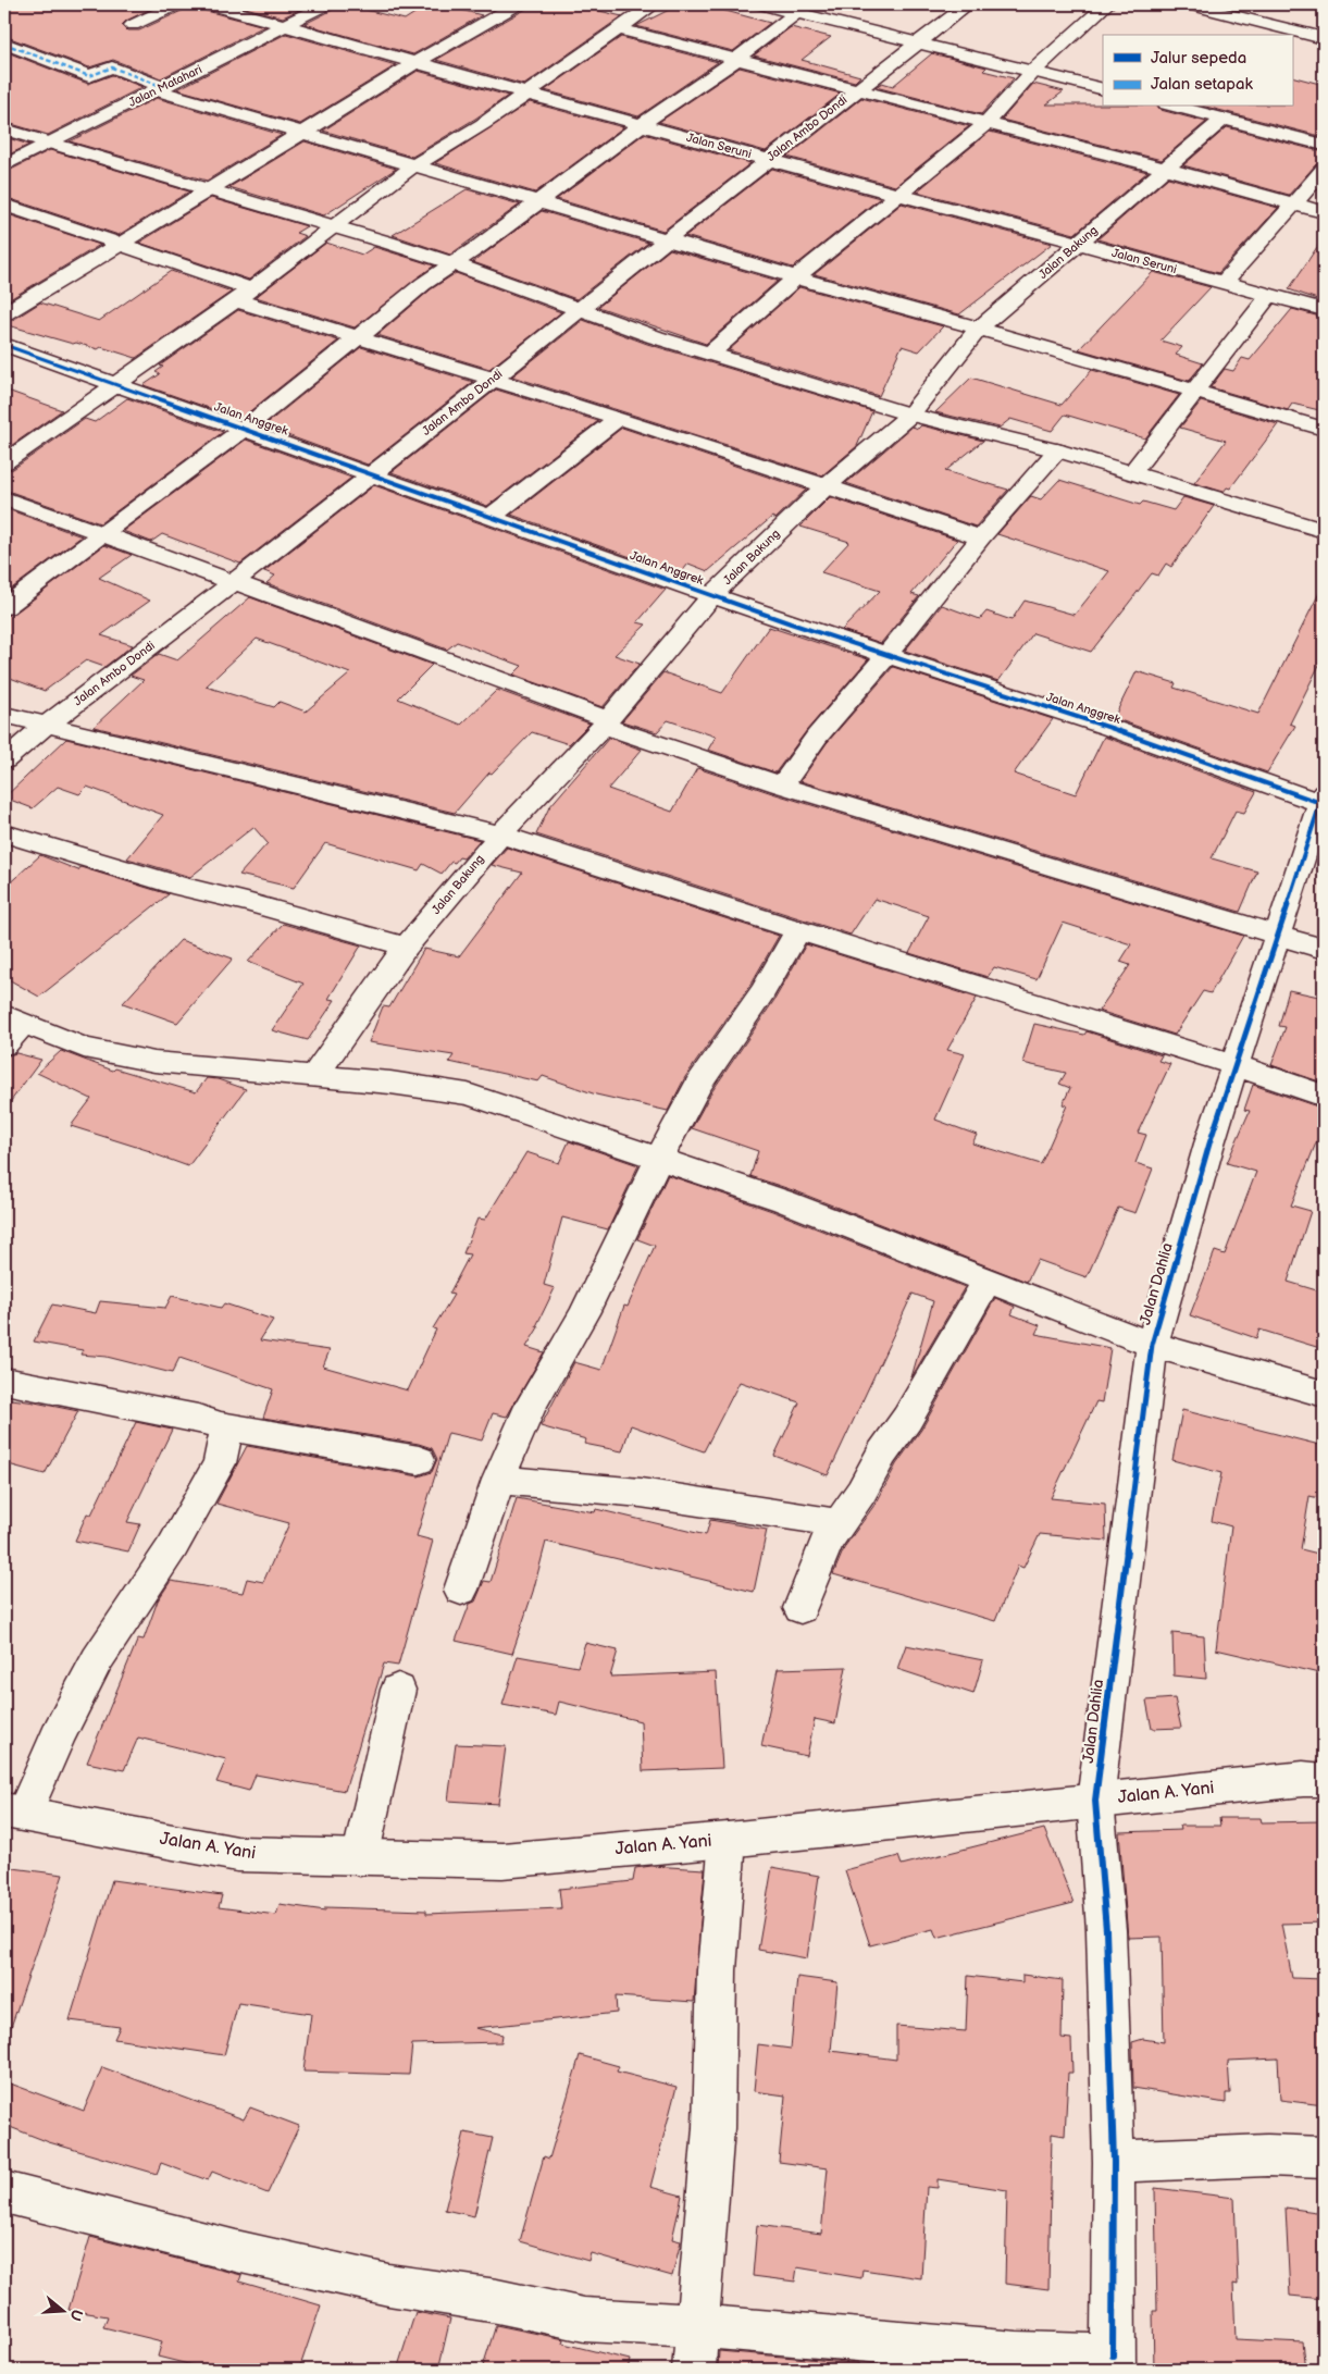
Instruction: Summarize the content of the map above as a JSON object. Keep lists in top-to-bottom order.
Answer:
{
  "streets": {
    "main road": [
      "Jalan Matahari",
      "Jalan Ambo Dondi",
      "Jalan Seruni",
      "Jalan Bakung",
      "Jalan Anggrek",
      "Jalan Dahlia",
      "Jalan A. Yani"
    ]
  },
  "crossings": [
    ["Jalan Matahari", "Jalan Seruni"],
    ["Jalan Ambo Dondi", "Jalan Seruni"],
    ["Jalan Ambo Dondi", "Jalan Anggrek"],
    ["Jalan Seruni", "Jalan Bakung"],
    ["Jalan Bakung", "Jalan Anggrek"],
    ["Jalan Anggrek", "Jalan Dahlia"],
    ["Jalan Dahlia", "Jalan A. Yani"]
  ],
  "legend": ["Jalur sepeda", "Jalan setapak"],
  "north": "right"
}
